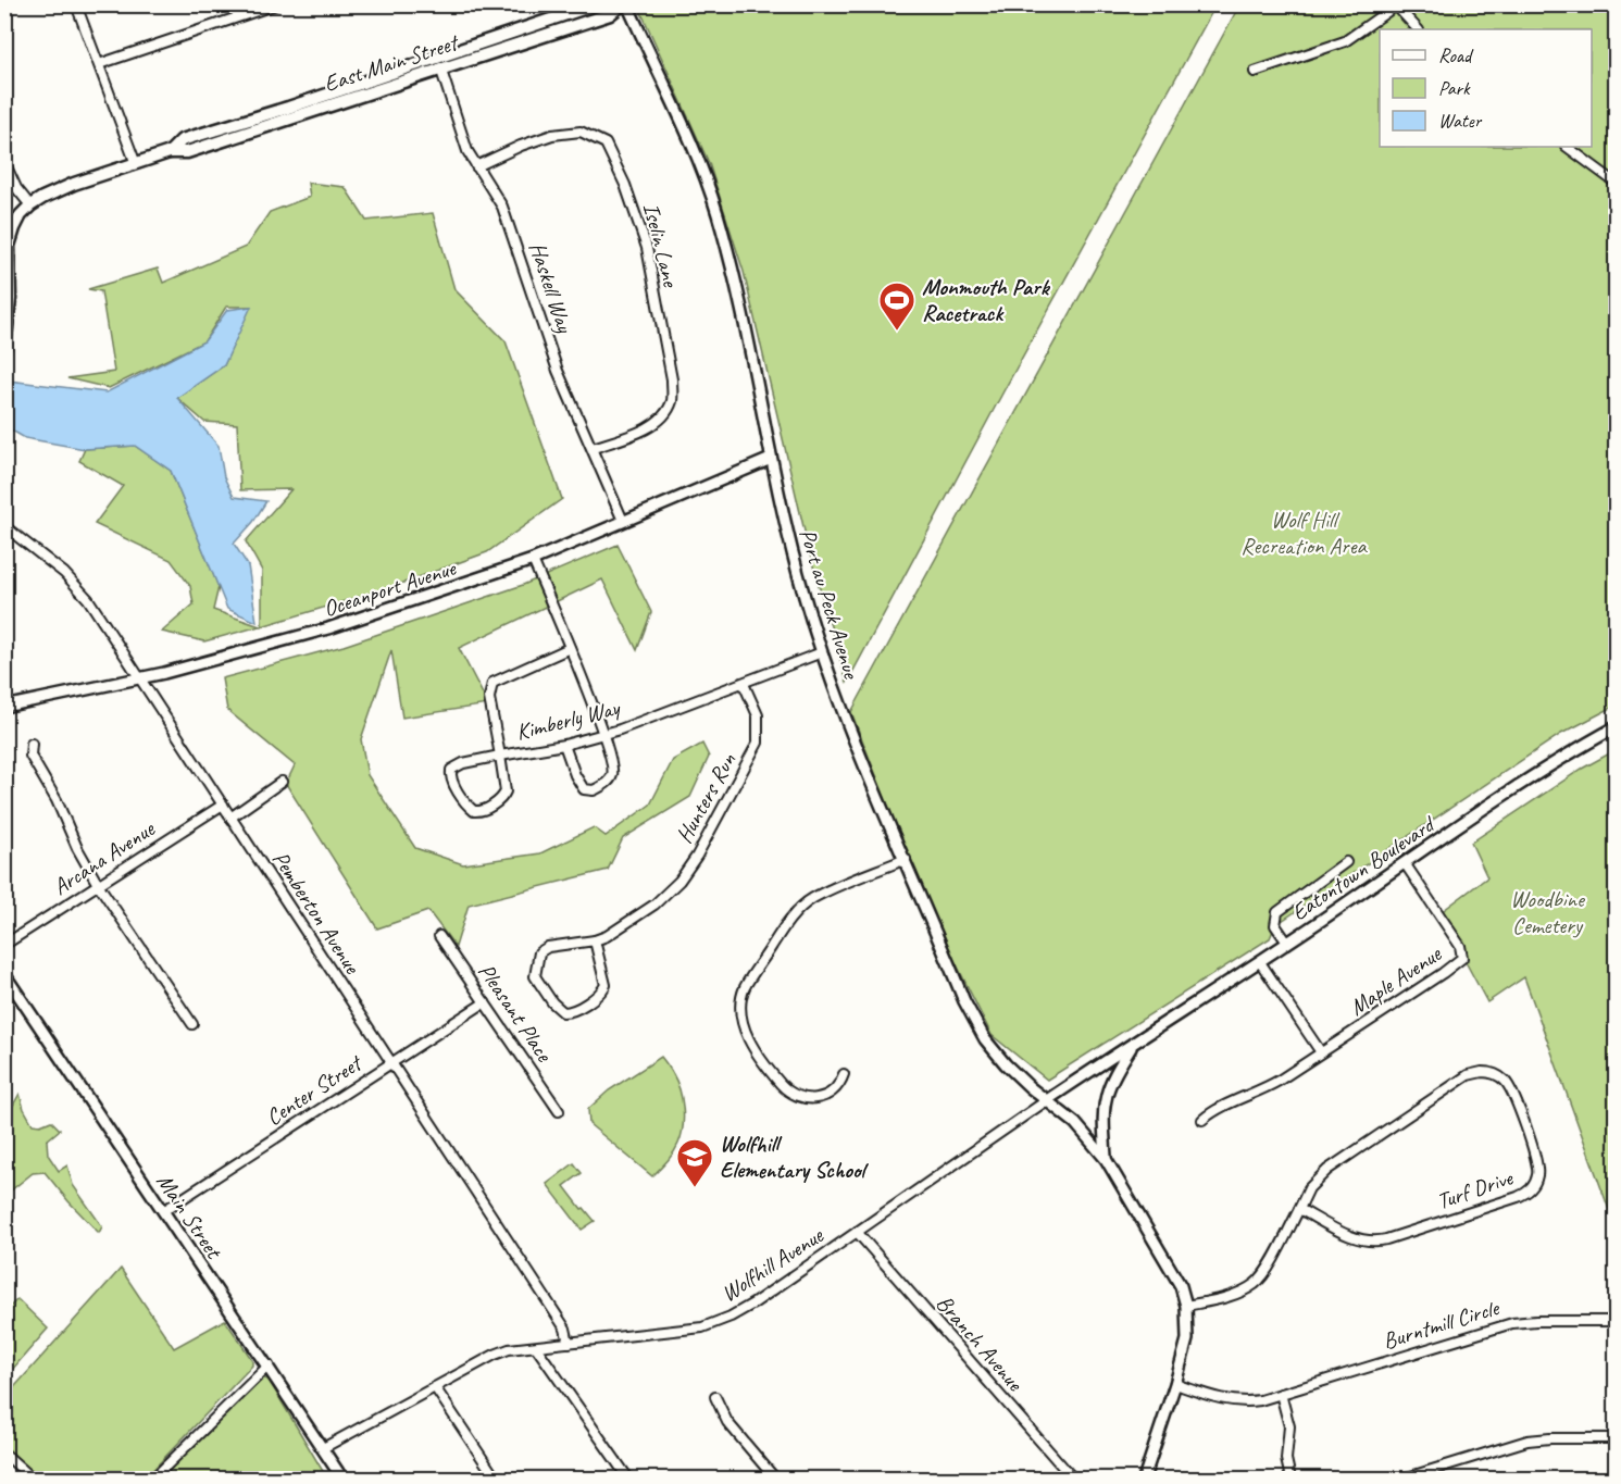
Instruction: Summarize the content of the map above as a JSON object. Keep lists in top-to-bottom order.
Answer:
{
  "streets": {
    "main road": ["East Main Street"],
    "street": [
      "Iselin Lane",
      "Haskell Way",
      "Oceanport Avenue",
      "Port au Peck Avenue",
      "Kimberly Way",
      "Hunters Run",
      "Arcana Avenue",
      "Eatontown Boulevard",
      "Pemberton Avenue",
      "Maple Avenue",
      "Pleasant Place",
      "Center Street",
      "Turf Drive",
      "Main Street",
      "Wolfhill Avenue",
      "Burntmill Circle",
      "Branch Avenue"
    ]
  },
  "crossings": [
    ["East Main Street", "Haskell Way"],
    ["Iselin Lane", "Haskell Way"],
    ["Haskell Way", "Oceanport Avenue"],
    ["Oceanport Avenue", "Port au Peck Avenue"],
    ["Oceanport Avenue", "Pemberton Avenue"],
    ["Port au Peck Avenue", "Kimberly Way"],
    ["Port au Peck Avenue", "Wolfhill Avenue"],
    ["Kimberly Way", "Hunters Run"],
    ["Arcana Avenue", "Pemberton Avenue"],
    ["Eatontown Boulevard", "Maple Avenue"],
    ["Eatontown Boulevard", "Wolfhill Avenue"],
    ["Pemberton Avenue", "Center Street"],
    ["Pemberton Avenue", "Wolfhill Avenue"],
    ["Pleasant Place", "Center Street"],
    ["Center Street", "Main Street"],
    ["Main Street", "Wolfhill Avenue"],
    ["Wolfhill Avenue", "Branch Avenue"]
  ],
  "parks": ["Wolf Hill Recreation Area", "Woodbine Cemetery"],
  "places": {
    "sports": ["Monmouth Park Racetrack"],
    "school or university": ["Wolfhill Elementary School"]
  },
  "legend": ["Road", "Park", "Water"]
}
